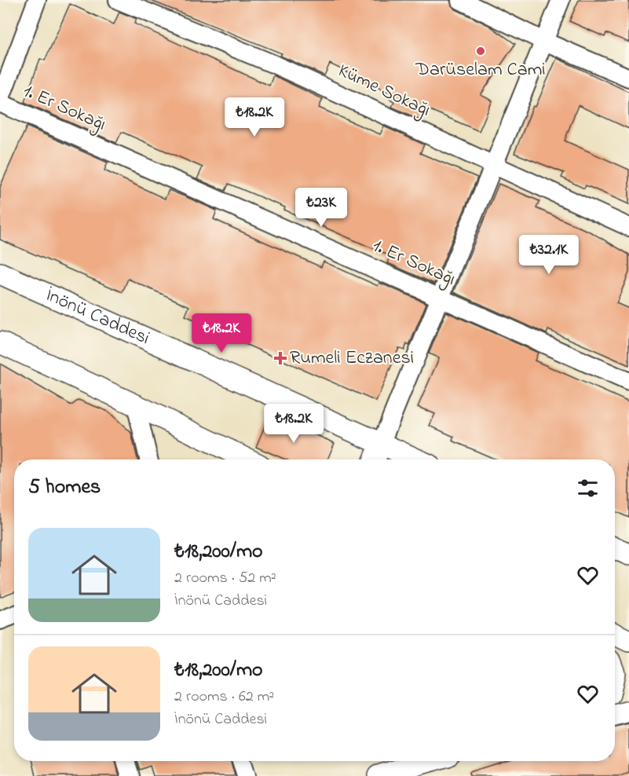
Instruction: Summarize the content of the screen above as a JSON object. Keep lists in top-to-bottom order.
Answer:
{
  "streets": {
    "street": ["Küme Sokağı", "1. Er Sokağı", "İnönü Caddesi"]
  },
  "places": {
    "other": ["Darüselam Cami"],
    "health": ["Rumeli Eczanesi"]
  },
  "page": {
    "price": [
      "₺18.2K",
      "₺23K",
      "₺32.1K",
      "₺18.2K",
      "₺18.2K"
    ],
    "heading": "5 homes",
    "list": [
      {
        "name": "₺18,200/mo",
        "note": "2 rooms · 52 m² · İnönü Caddesi"
      },
      {
        "name": "₺18,200/mo",
        "note": "2 rooms · 62 m² · İnönü Caddesi"
      }
    ]
  }
}
